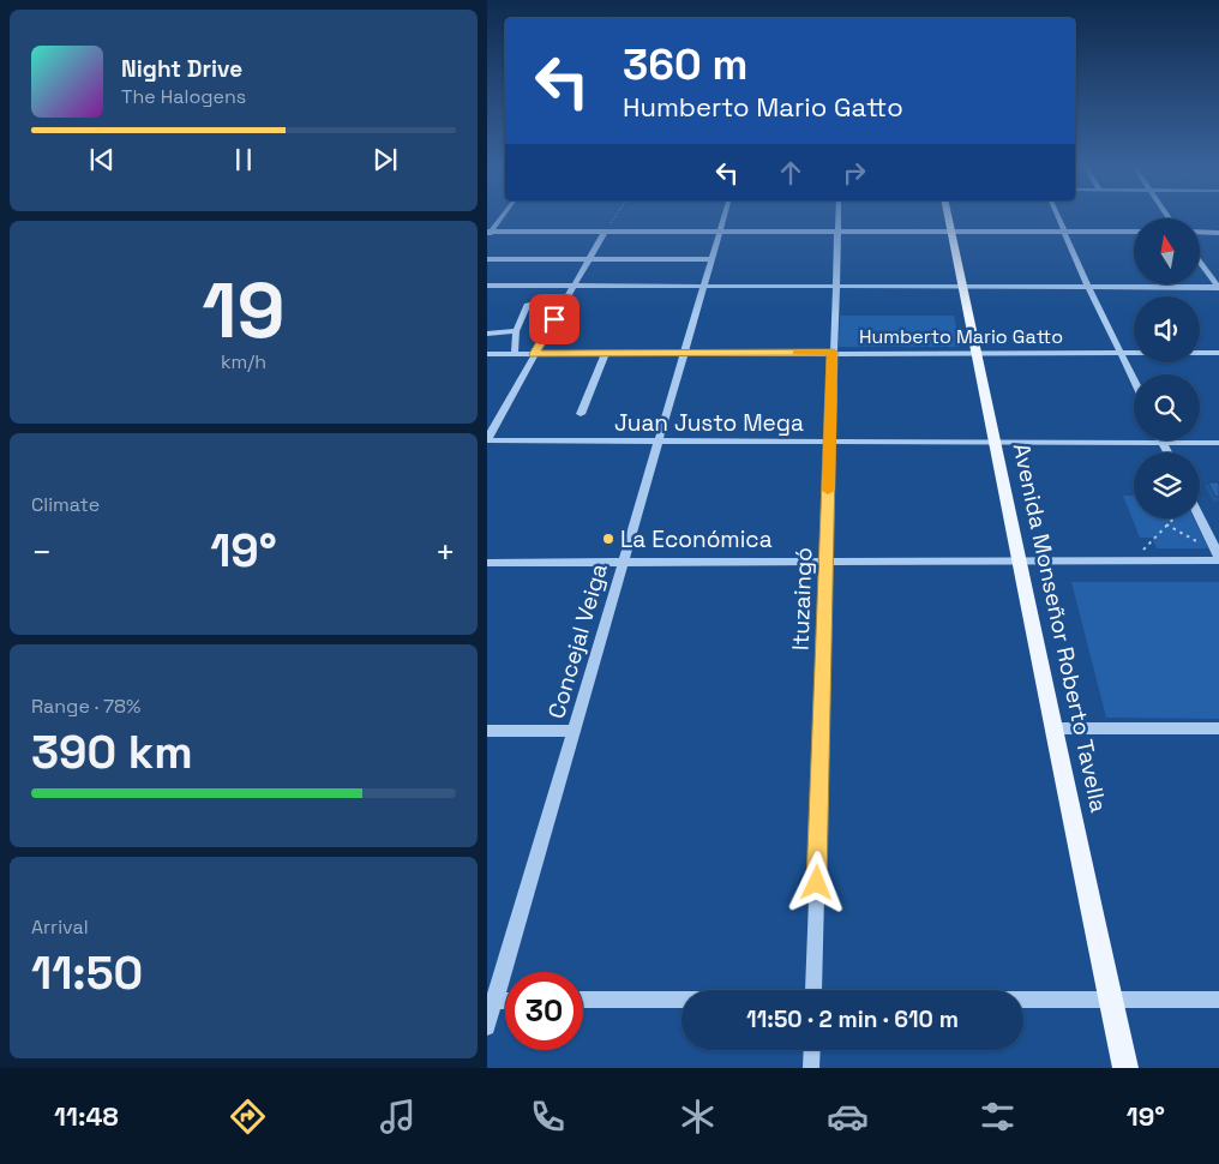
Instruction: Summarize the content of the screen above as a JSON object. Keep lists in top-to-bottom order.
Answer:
{
  "streets": {
    "main road": ["Avenida Monseñor Roberto Tavella"],
    "street": [
      "Humberto Mario Gatto",
      "Juan Justo Mega",
      "Ituzaingó",
      "Concejal Veiga"
    ]
  },
  "crossings": [
    ["Humberto Mario Gatto", "Ituzaingó"],
    ["Humberto Mario Gatto", "Avenida Monseñor Roberto Tavella"],
    ["Humberto Mario Gatto", "Concejal Veiga"],
    ["Juan Justo Mega", "Ituzaingó"],
    ["Juan Justo Mega", "Avenida Monseñor Roberto Tavella"],
    ["Juan Justo Mega", "Concejal Veiga"]
  ],
  "places": ["La Económica"],
  "north": "top",
  "page": {
    "turn": ["360 m", "Humberto Mario Gatto"],
    "song": ["Night Drive", "The Halogens"],
    "tile": [
      ["19", "km/h"],
      "Climate",
      ["Range · 78%", "390 km"],
      ["Arrival", "11:50"]
    ],
    "heat": ["−", "19°", "+"],
    "limit": "30",
    "trip": "11:50 · 2 min · 610 m",
    "tabs": ["11:48", "19°"]
  }
}
